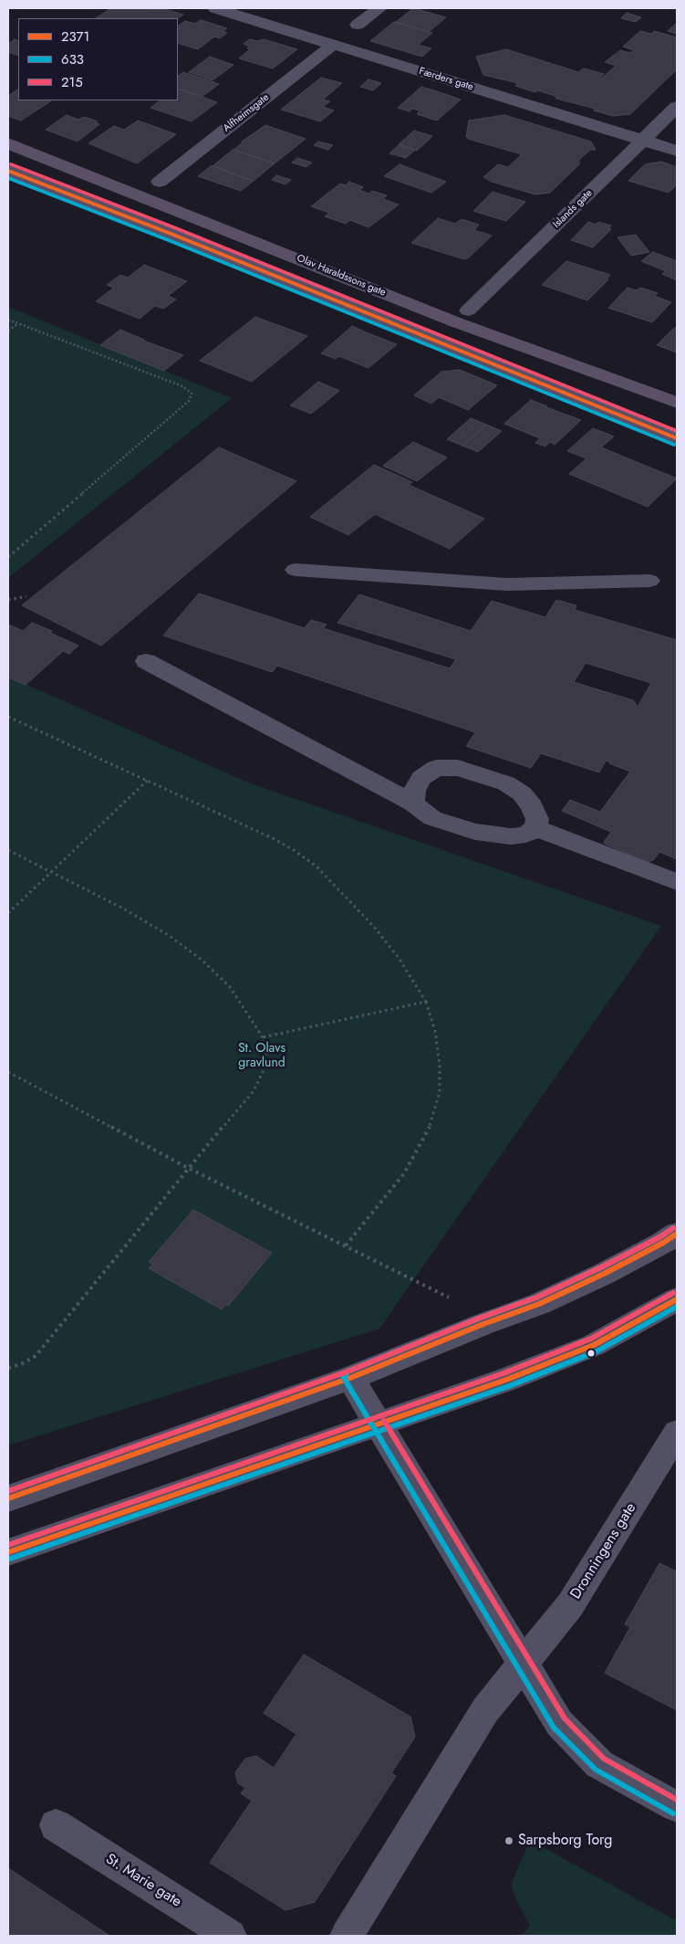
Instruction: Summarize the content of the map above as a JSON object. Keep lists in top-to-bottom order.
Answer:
{
  "streets": {
    "main road": ["Olav Haraldssons gate"],
    "street": [
      "Færders gate",
      "Alfheimsgate",
      "Islands gate",
      "Dronningens gate",
      "St. Marie gate"
    ]
  },
  "crossings": [
    ["Færders gate", "Alfheimsgate"],
    ["Færders gate", "Islands gate"]
  ],
  "parks": ["St. Olavs gravlund"],
  "places": ["Sarpsborg Torg"],
  "lines": ["transit line 215", "transit line 2371", "transit line 633"],
  "legend": ["2371", "633", "215"]
}
